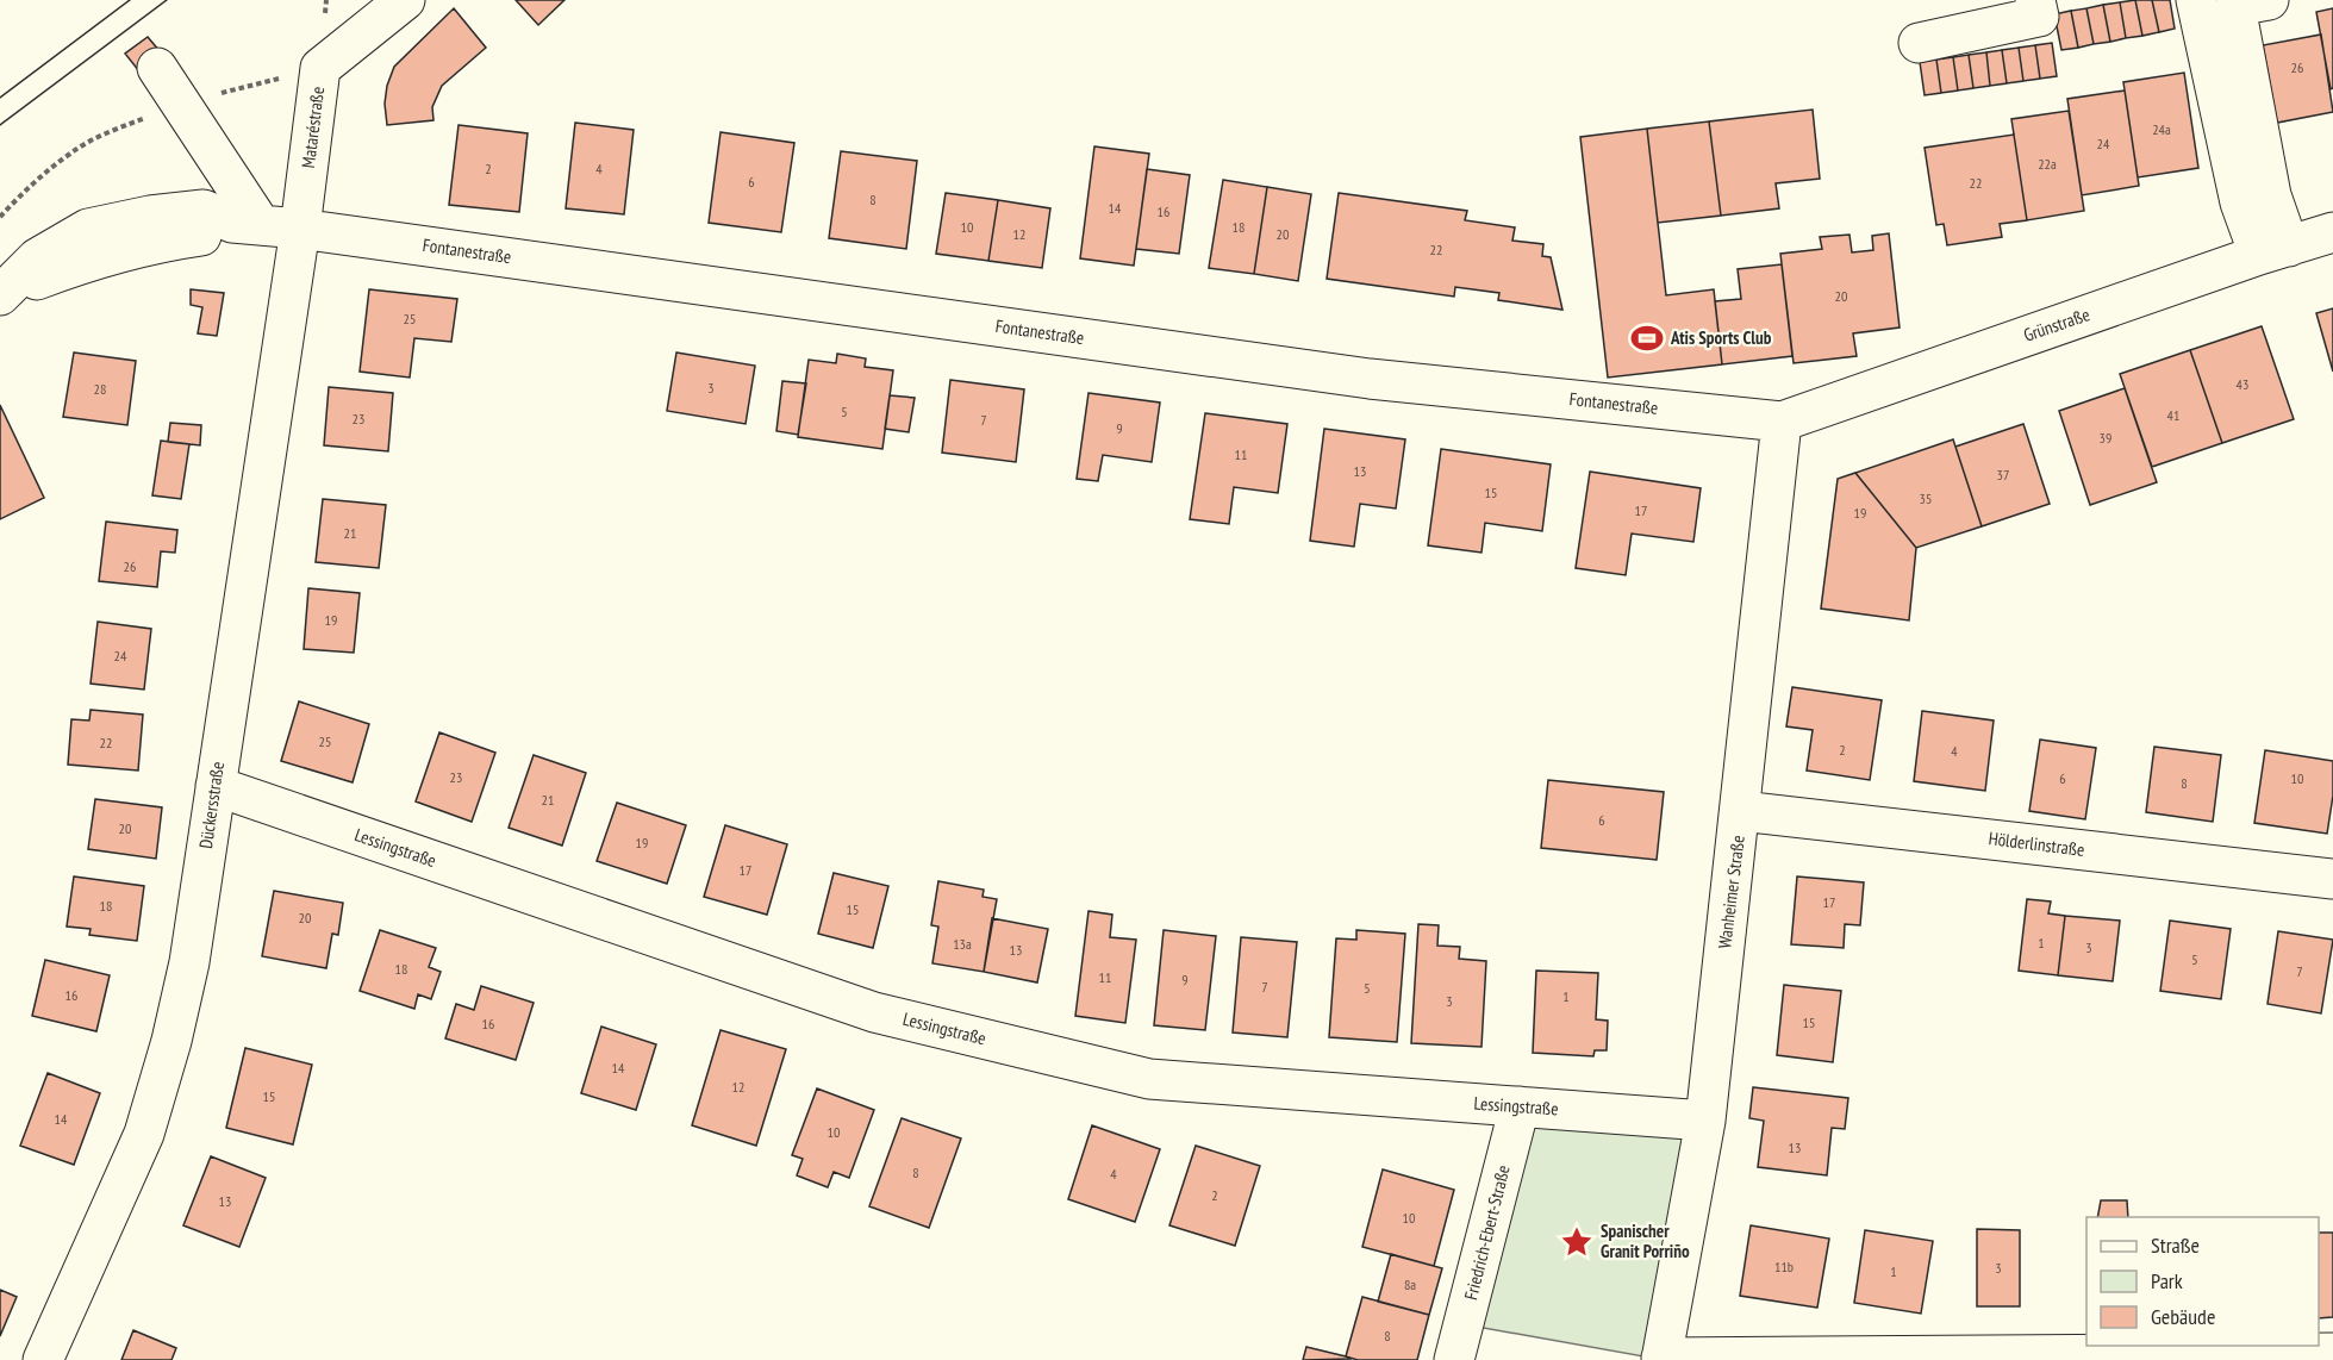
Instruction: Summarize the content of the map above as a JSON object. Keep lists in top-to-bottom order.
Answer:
{
  "streets": {
    "street": [
      "Mataréstraße",
      "Fontanestraße",
      "Grünstraße",
      "Dückersstraße",
      "Hölderlinstraße",
      "Lessingstraße",
      "Wanheimer Straße",
      "Friedrich-Ebert-Straße"
    ]
  },
  "crossings": [
    ["Mataréstraße", "Fontanestraße"],
    ["Mataréstraße", "Dückersstraße"],
    ["Fontanestraße", "Grünstraße"],
    ["Fontanestraße", "Dückersstraße"],
    ["Fontanestraße", "Wanheimer Straße"],
    ["Grünstraße", "Wanheimer Straße"],
    ["Dückersstraße", "Lessingstraße"],
    ["Hölderlinstraße", "Wanheimer Straße"],
    ["Lessingstraße", "Wanheimer Straße"],
    ["Lessingstraße", "Friedrich-Ebert-Straße"]
  ],
  "places": {
    "sports": ["Atis Sports Club"],
    "place": ["Spanischer Granit Porriño"]
  },
  "house_numbers": [
    "26",
    "24a",
    "24",
    "22a",
    "2",
    "4",
    "6",
    "22",
    "8",
    "14",
    "16",
    "10",
    "18",
    "12",
    "20",
    "22",
    "20",
    "25",
    "43",
    "3",
    "28",
    "5",
    "41",
    "23",
    "7",
    "9",
    "39",
    "11",
    "13",
    "37",
    "15",
    "35",
    "17",
    "19",
    "21",
    "26",
    "19",
    "24",
    "25",
    "22",
    "2",
    "4",
    "23",
    "6",
    "10",
    "8",
    "21",
    "6",
    "20",
    "19",
    "17",
    "17",
    "18",
    "15",
    "20",
    "1",
    "13a",
    "3",
    "13",
    "5",
    "18",
    "7",
    "11",
    "9",
    "7",
    "5",
    "16",
    "1",
    "3",
    "15",
    "16",
    "14",
    "12",
    "15",
    "14",
    "10",
    "13",
    "8",
    "4",
    "2",
    "13",
    "10",
    "11b",
    "3",
    "1",
    "8a",
    "8"
  ],
  "legend": ["Straße", "Park", "Gebäude"]
}
